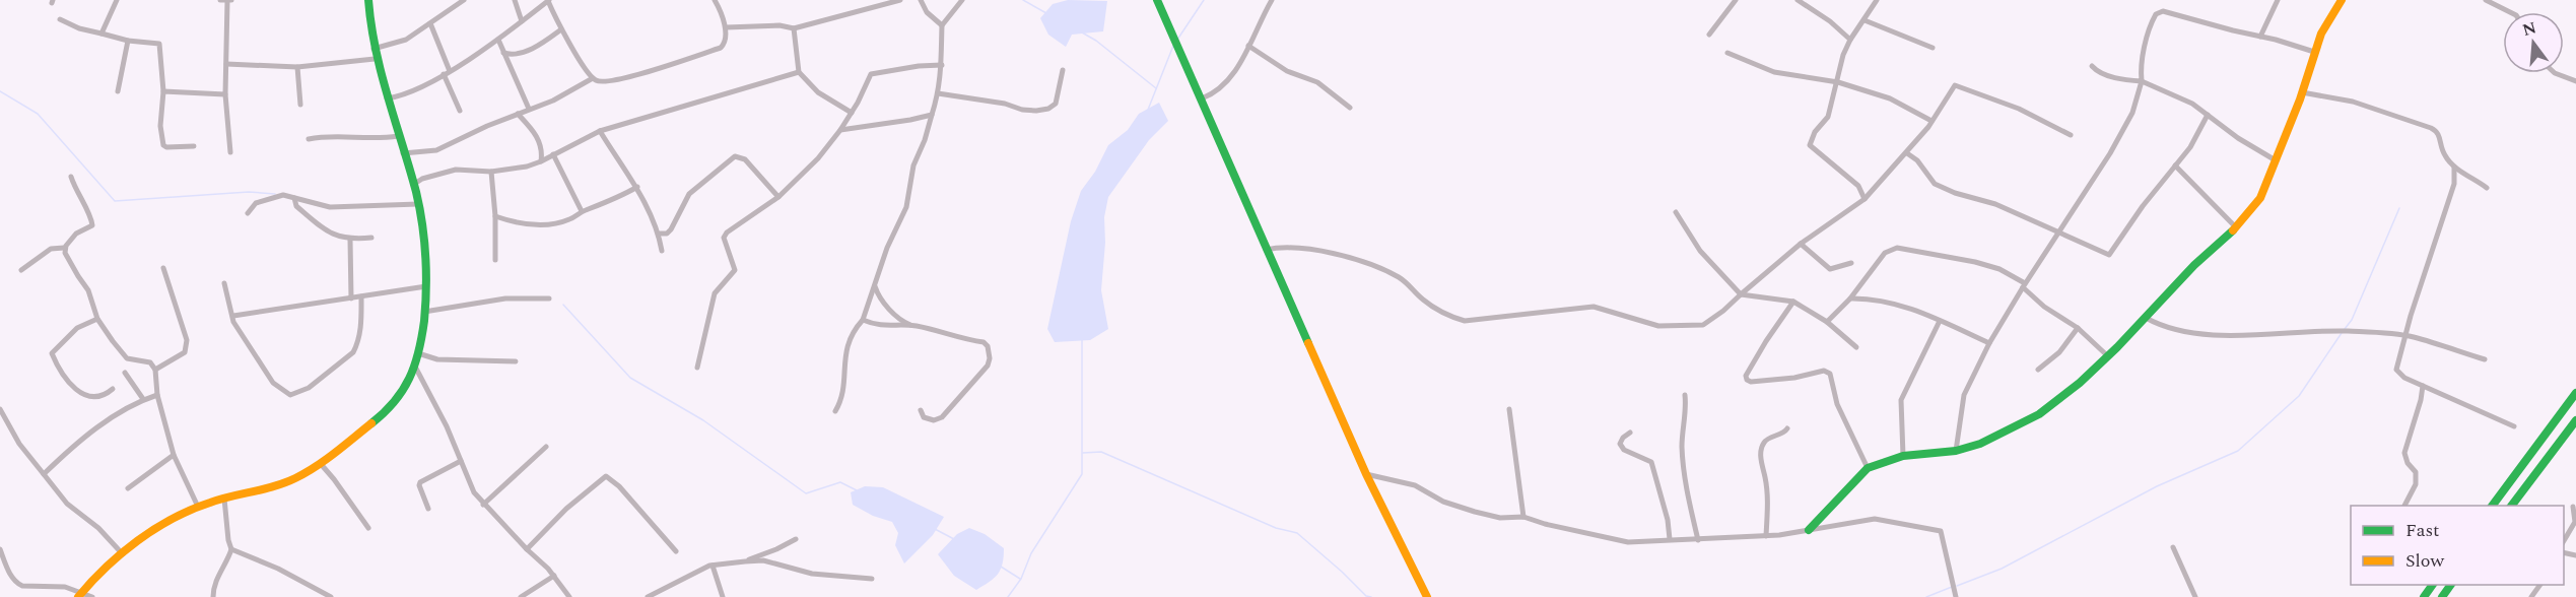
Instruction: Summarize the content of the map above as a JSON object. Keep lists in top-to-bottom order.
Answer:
{
  "legend": ["Fast", "Slow"],
  "north": "top"
}
